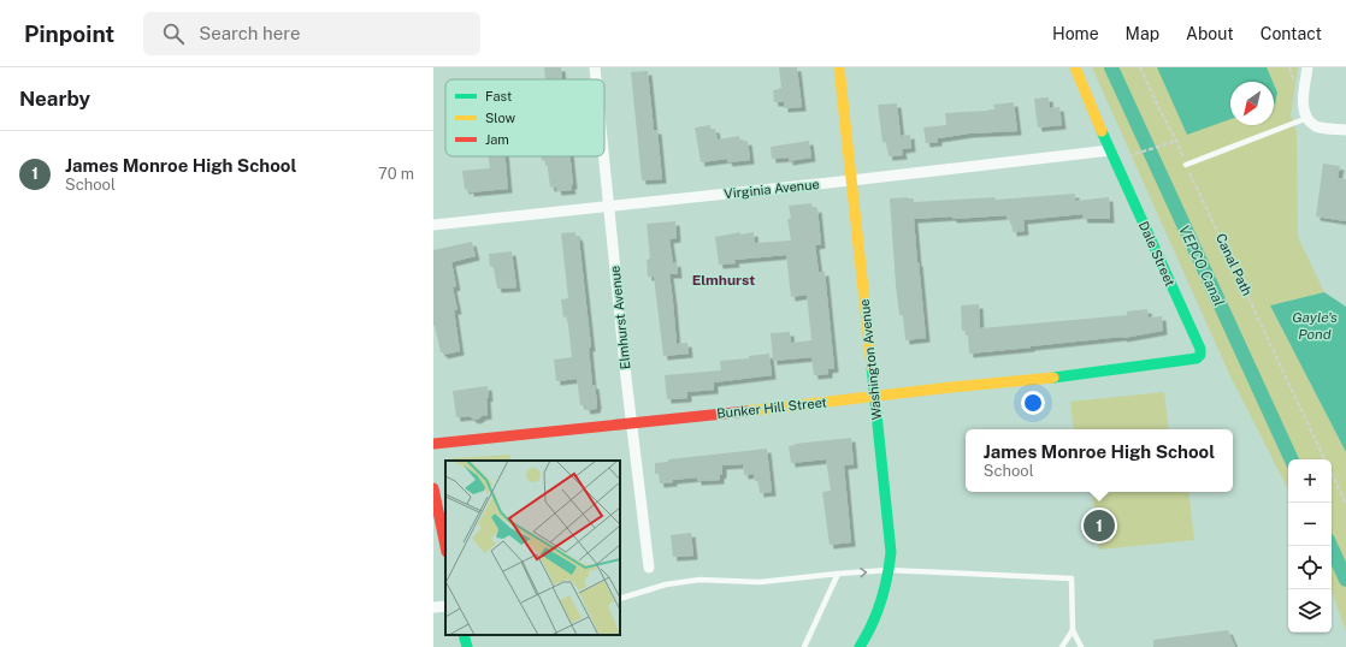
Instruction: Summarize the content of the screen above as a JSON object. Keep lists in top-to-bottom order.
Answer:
{
  "streets": {
    "street": [
      "Virginia Avenue",
      "Dale Street",
      "Elmhurst Avenue",
      "Washington Avenue",
      "Bunker Hill Street"
    ],
    "path": ["Canal Path"]
  },
  "crossings": [
    ["Virginia Avenue", "Dale Street"],
    ["Virginia Avenue", "Elmhurst Avenue"],
    ["Virginia Avenue", "Washington Avenue"],
    ["Dale Street", "Bunker Hill Street"],
    ["Elmhurst Avenue", "Bunker Hill Street"],
    ["Washington Avenue", "Bunker Hill Street"]
  ],
  "districts": ["Elmhurst"],
  "water": ["VEPCO Canal", "Gayle's Pond"],
  "legend": ["Fast", "Slow", "Jam"],
  "north": "bottom left",
  "page": {
    "header": "Pinpoint",
    "search": "Search here",
    "nav": [
      "Home",
      "Map",
      "About",
      "Contact"
    ],
    "heading": "Nearby",
    "list": [
      {
        "mark": "1",
        "name": "James Monroe High School",
        "note": "School",
        "value": "70 m"
      }
    ],
    "popup": ["James Monroe High School", "School"],
    "map_buttons": ["+", "−"],
    "pins": "1"
  }
}
